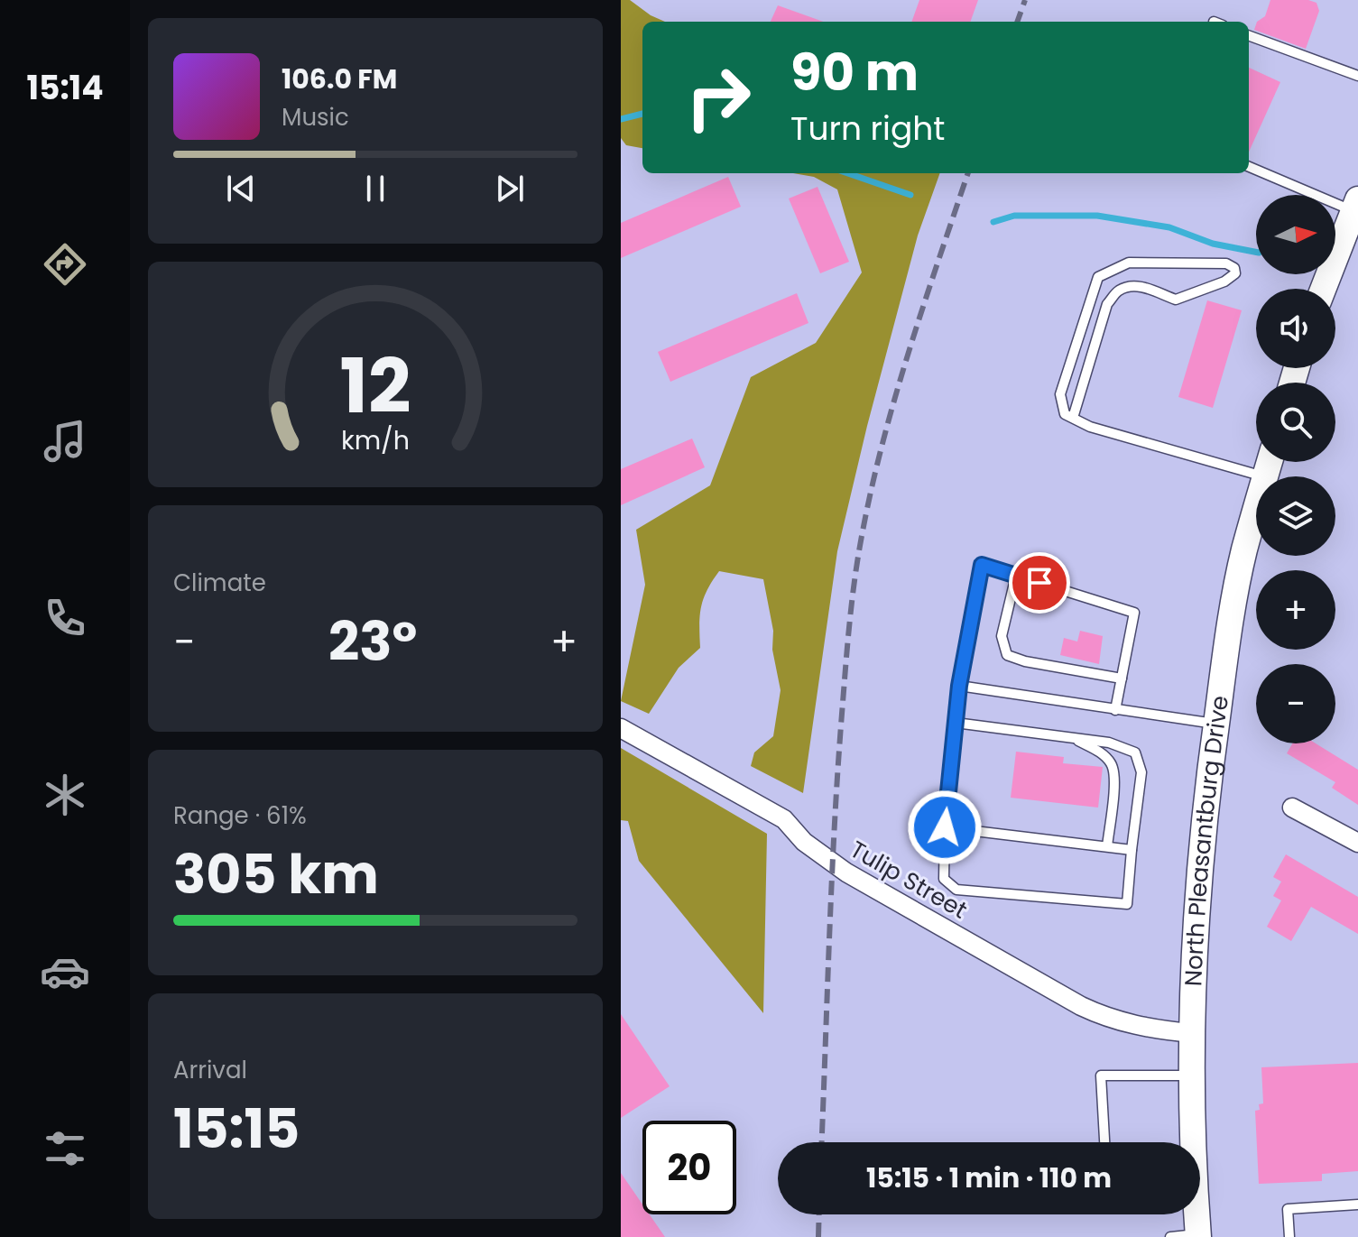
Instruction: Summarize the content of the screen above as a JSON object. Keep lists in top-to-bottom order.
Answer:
{
  "streets": {
    "main road": ["North Pleasantburg Drive"],
    "street": ["Tulip Street"]
  },
  "crossings": [
    ["North Pleasantburg Drive", "Tulip Street"]
  ],
  "north": "right",
  "page": {
    "tabs": "15:14",
    "turn": ["90 m", "Turn right"],
    "song": ["106.0 FM", "Music"],
    "map_buttons": ["+", "−"],
    "tile": [
      "Climate",
      ["Range · 61%", "305 km"],
      ["Arrival", "15:15"]
    ],
    "heat": ["−", "23°", "+"],
    "limit": "20",
    "trip": "15:15 · 1 min · 110 m",
    "gauge": ["12", "km/h"]
  }
}
